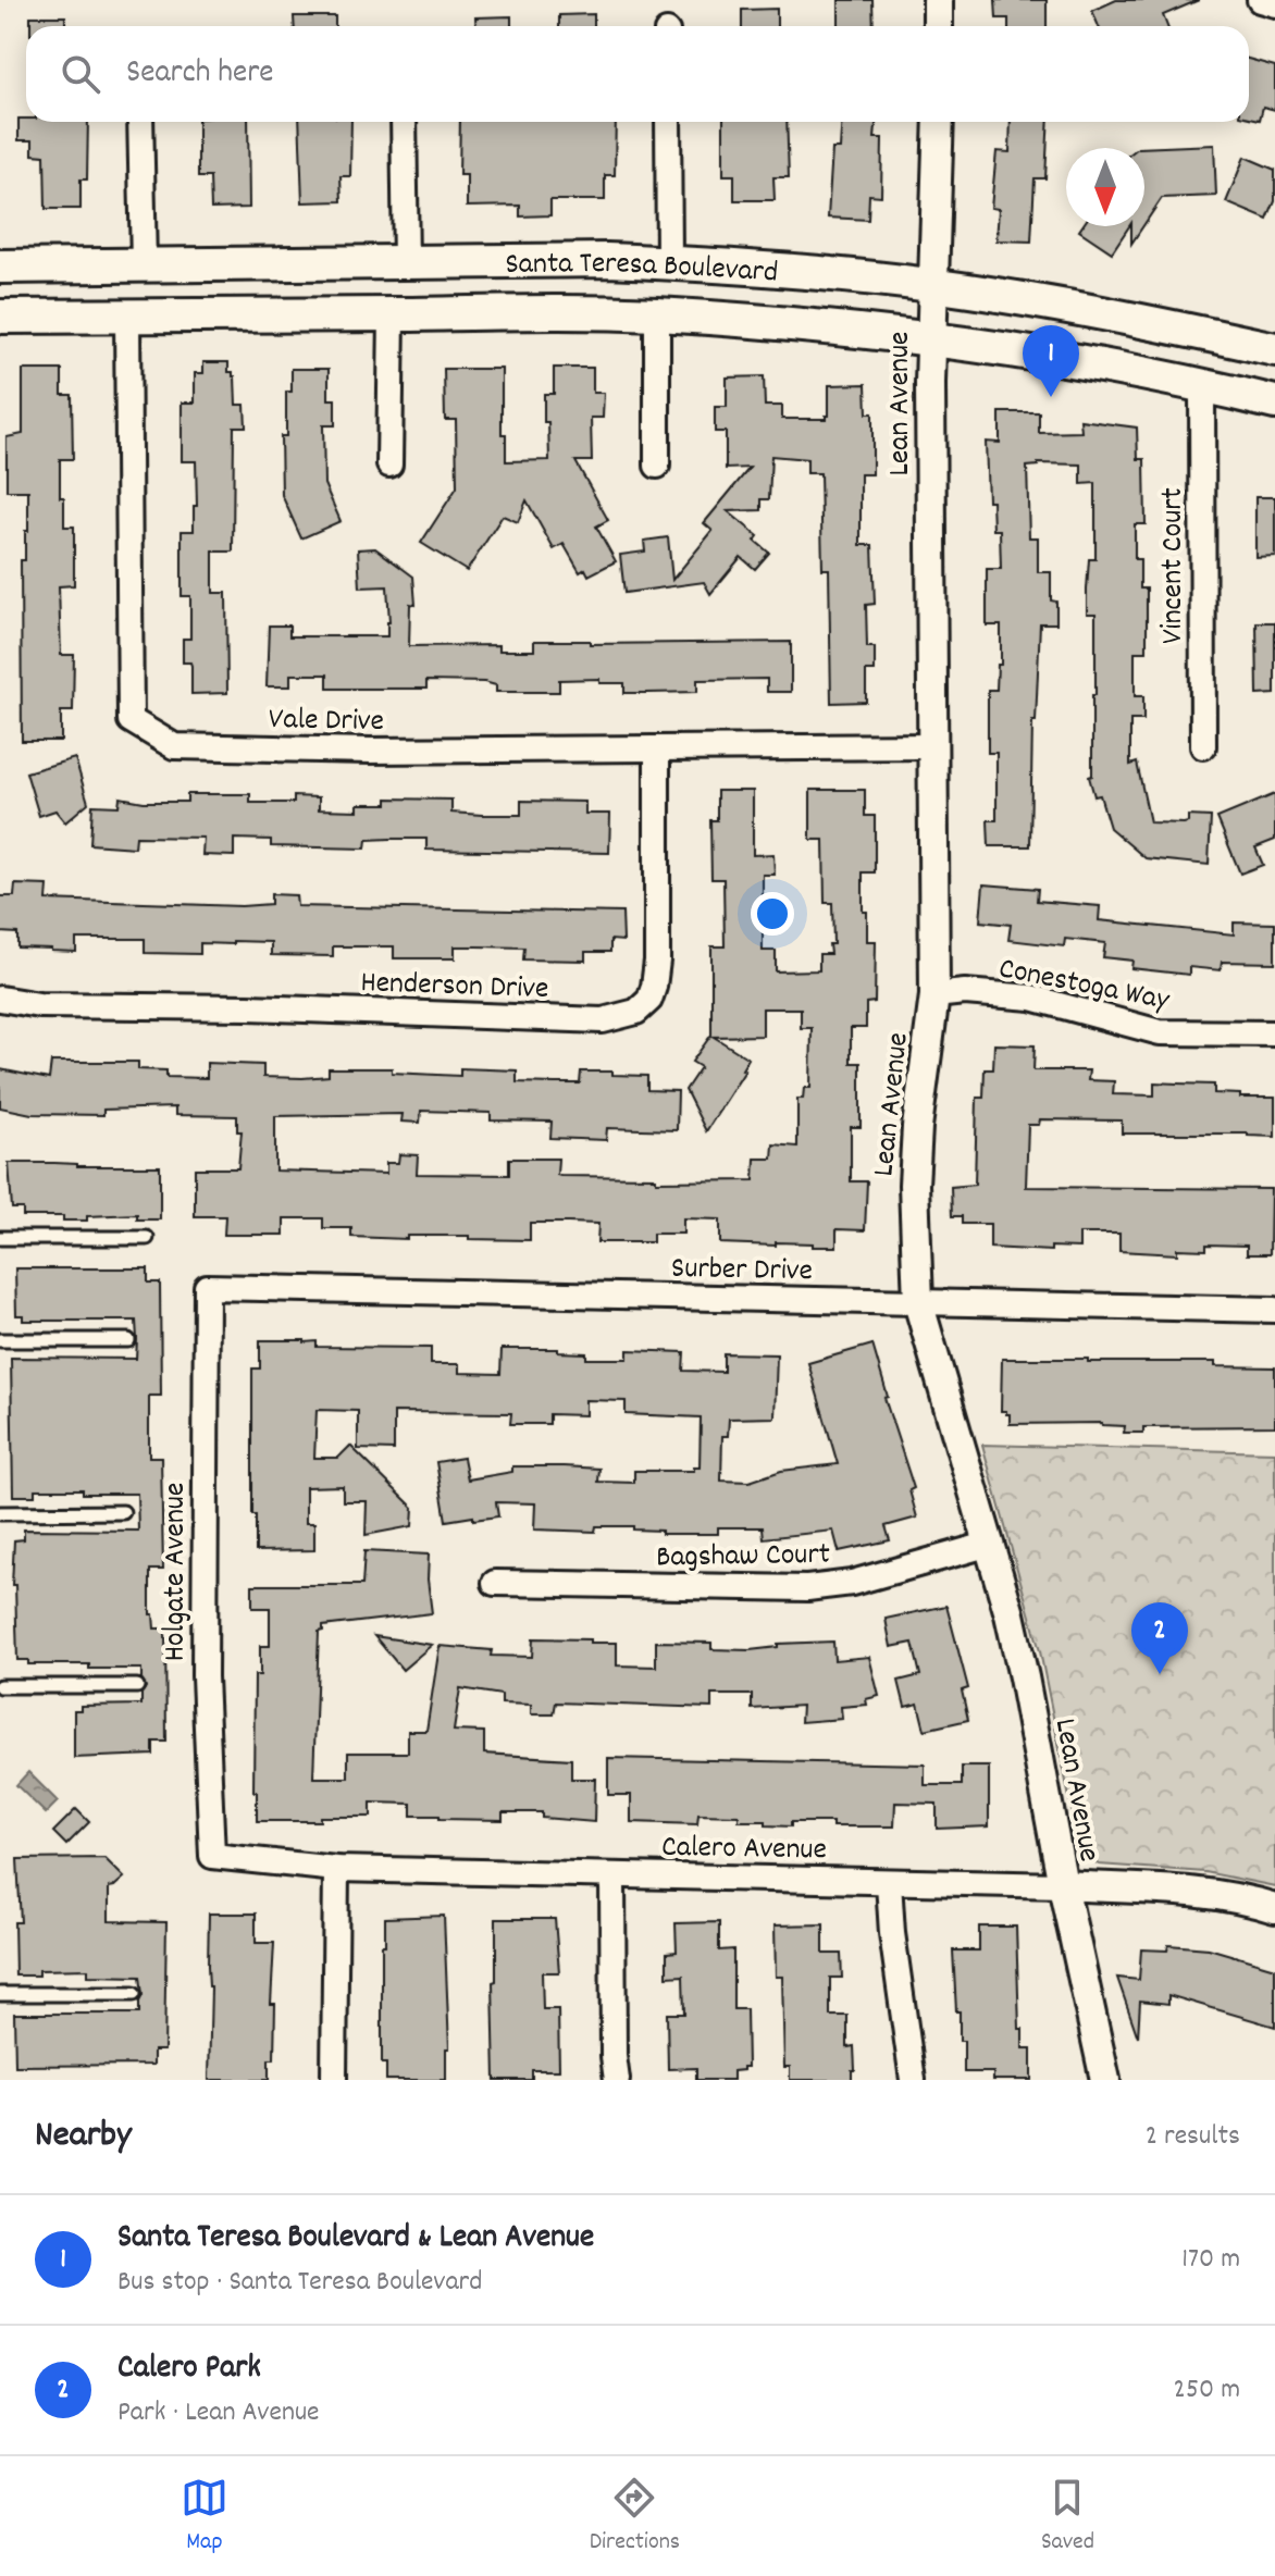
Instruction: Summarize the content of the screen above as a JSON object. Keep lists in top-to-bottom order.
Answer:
{
  "streets": {
    "main road": ["Santa Teresa Boulevard"],
    "street": [
      "Lean Avenue",
      "Vincent Court",
      "Vale Drive",
      "Conestoga Way",
      "Henderson Drive",
      "Surber Drive",
      "Bagshaw Court",
      "Holgate Avenue",
      "Calero Avenue"
    ]
  },
  "crossings": [
    ["Santa Teresa Boulevard", "Lean Avenue"],
    ["Santa Teresa Boulevard", "Vincent Court"],
    ["Santa Teresa Boulevard", "Vale Drive"],
    ["Lean Avenue", "Vale Drive"],
    ["Lean Avenue", "Conestoga Way"],
    ["Lean Avenue", "Surber Drive"],
    ["Lean Avenue", "Bagshaw Court"],
    ["Lean Avenue", "Calero Avenue"],
    ["Vale Drive", "Henderson Drive"],
    ["Surber Drive", "Holgate Avenue"],
    ["Holgate Avenue", "Calero Avenue"]
  ],
  "north": "bottom",
  "page": {
    "search": "Search here",
    "pins": ["1", "2"],
    "heading": ["Nearby", "2 results"],
    "list": [
      {
        "mark": "1",
        "name": "Santa Teresa Boulevard & Lean Avenue",
        "note": "Bus stop · Santa Teresa Boulevard",
        "value": "170 m"
      },
      {
        "mark": "2",
        "name": "Calero Park",
        "note": "Park · Lean Avenue",
        "value": "250 m"
      }
    ],
    "nav": ["Map", "Directions", "Saved"]
  }
}
